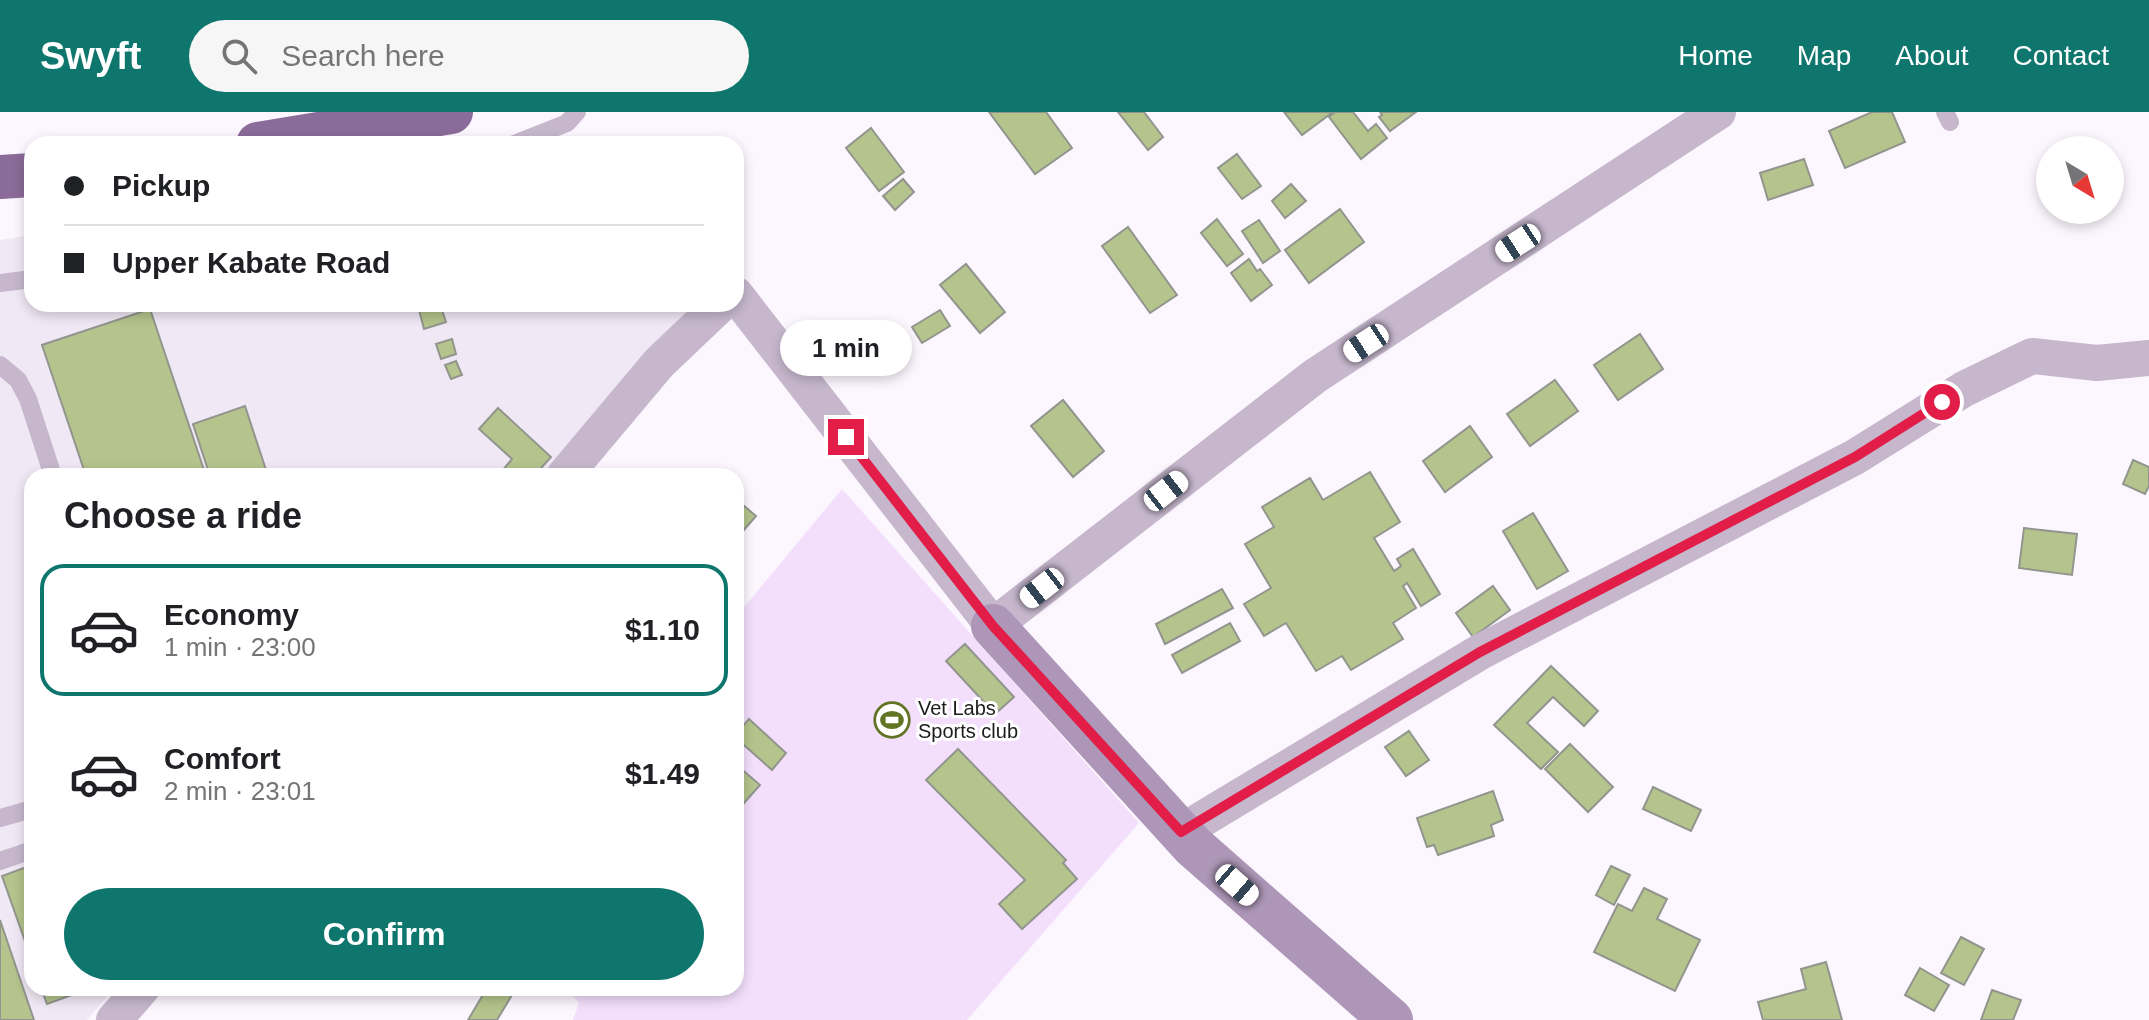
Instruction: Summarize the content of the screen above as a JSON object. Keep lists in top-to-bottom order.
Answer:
{
  "places": {
    "sports": ["Vet Labs Sports club"]
  },
  "north": "bottom right",
  "page": {
    "header": "Swyft",
    "search": "Search here",
    "nav": [
      "Home",
      "Map",
      "About",
      "Contact"
    ],
    "banner": ["Pickup", "Upper Kabate Road"],
    "bubble": "1 min",
    "heading": "Choose a ride",
    "list": [
      {
        "name": "Economy",
        "note": "1 min · 23:00",
        "value": "$1.10"
      },
      {
        "name": "Comfort",
        "note": "2 min · 23:01",
        "value": "$1.49"
      }
    ],
    "buttons": "Confirm"
  }
}
